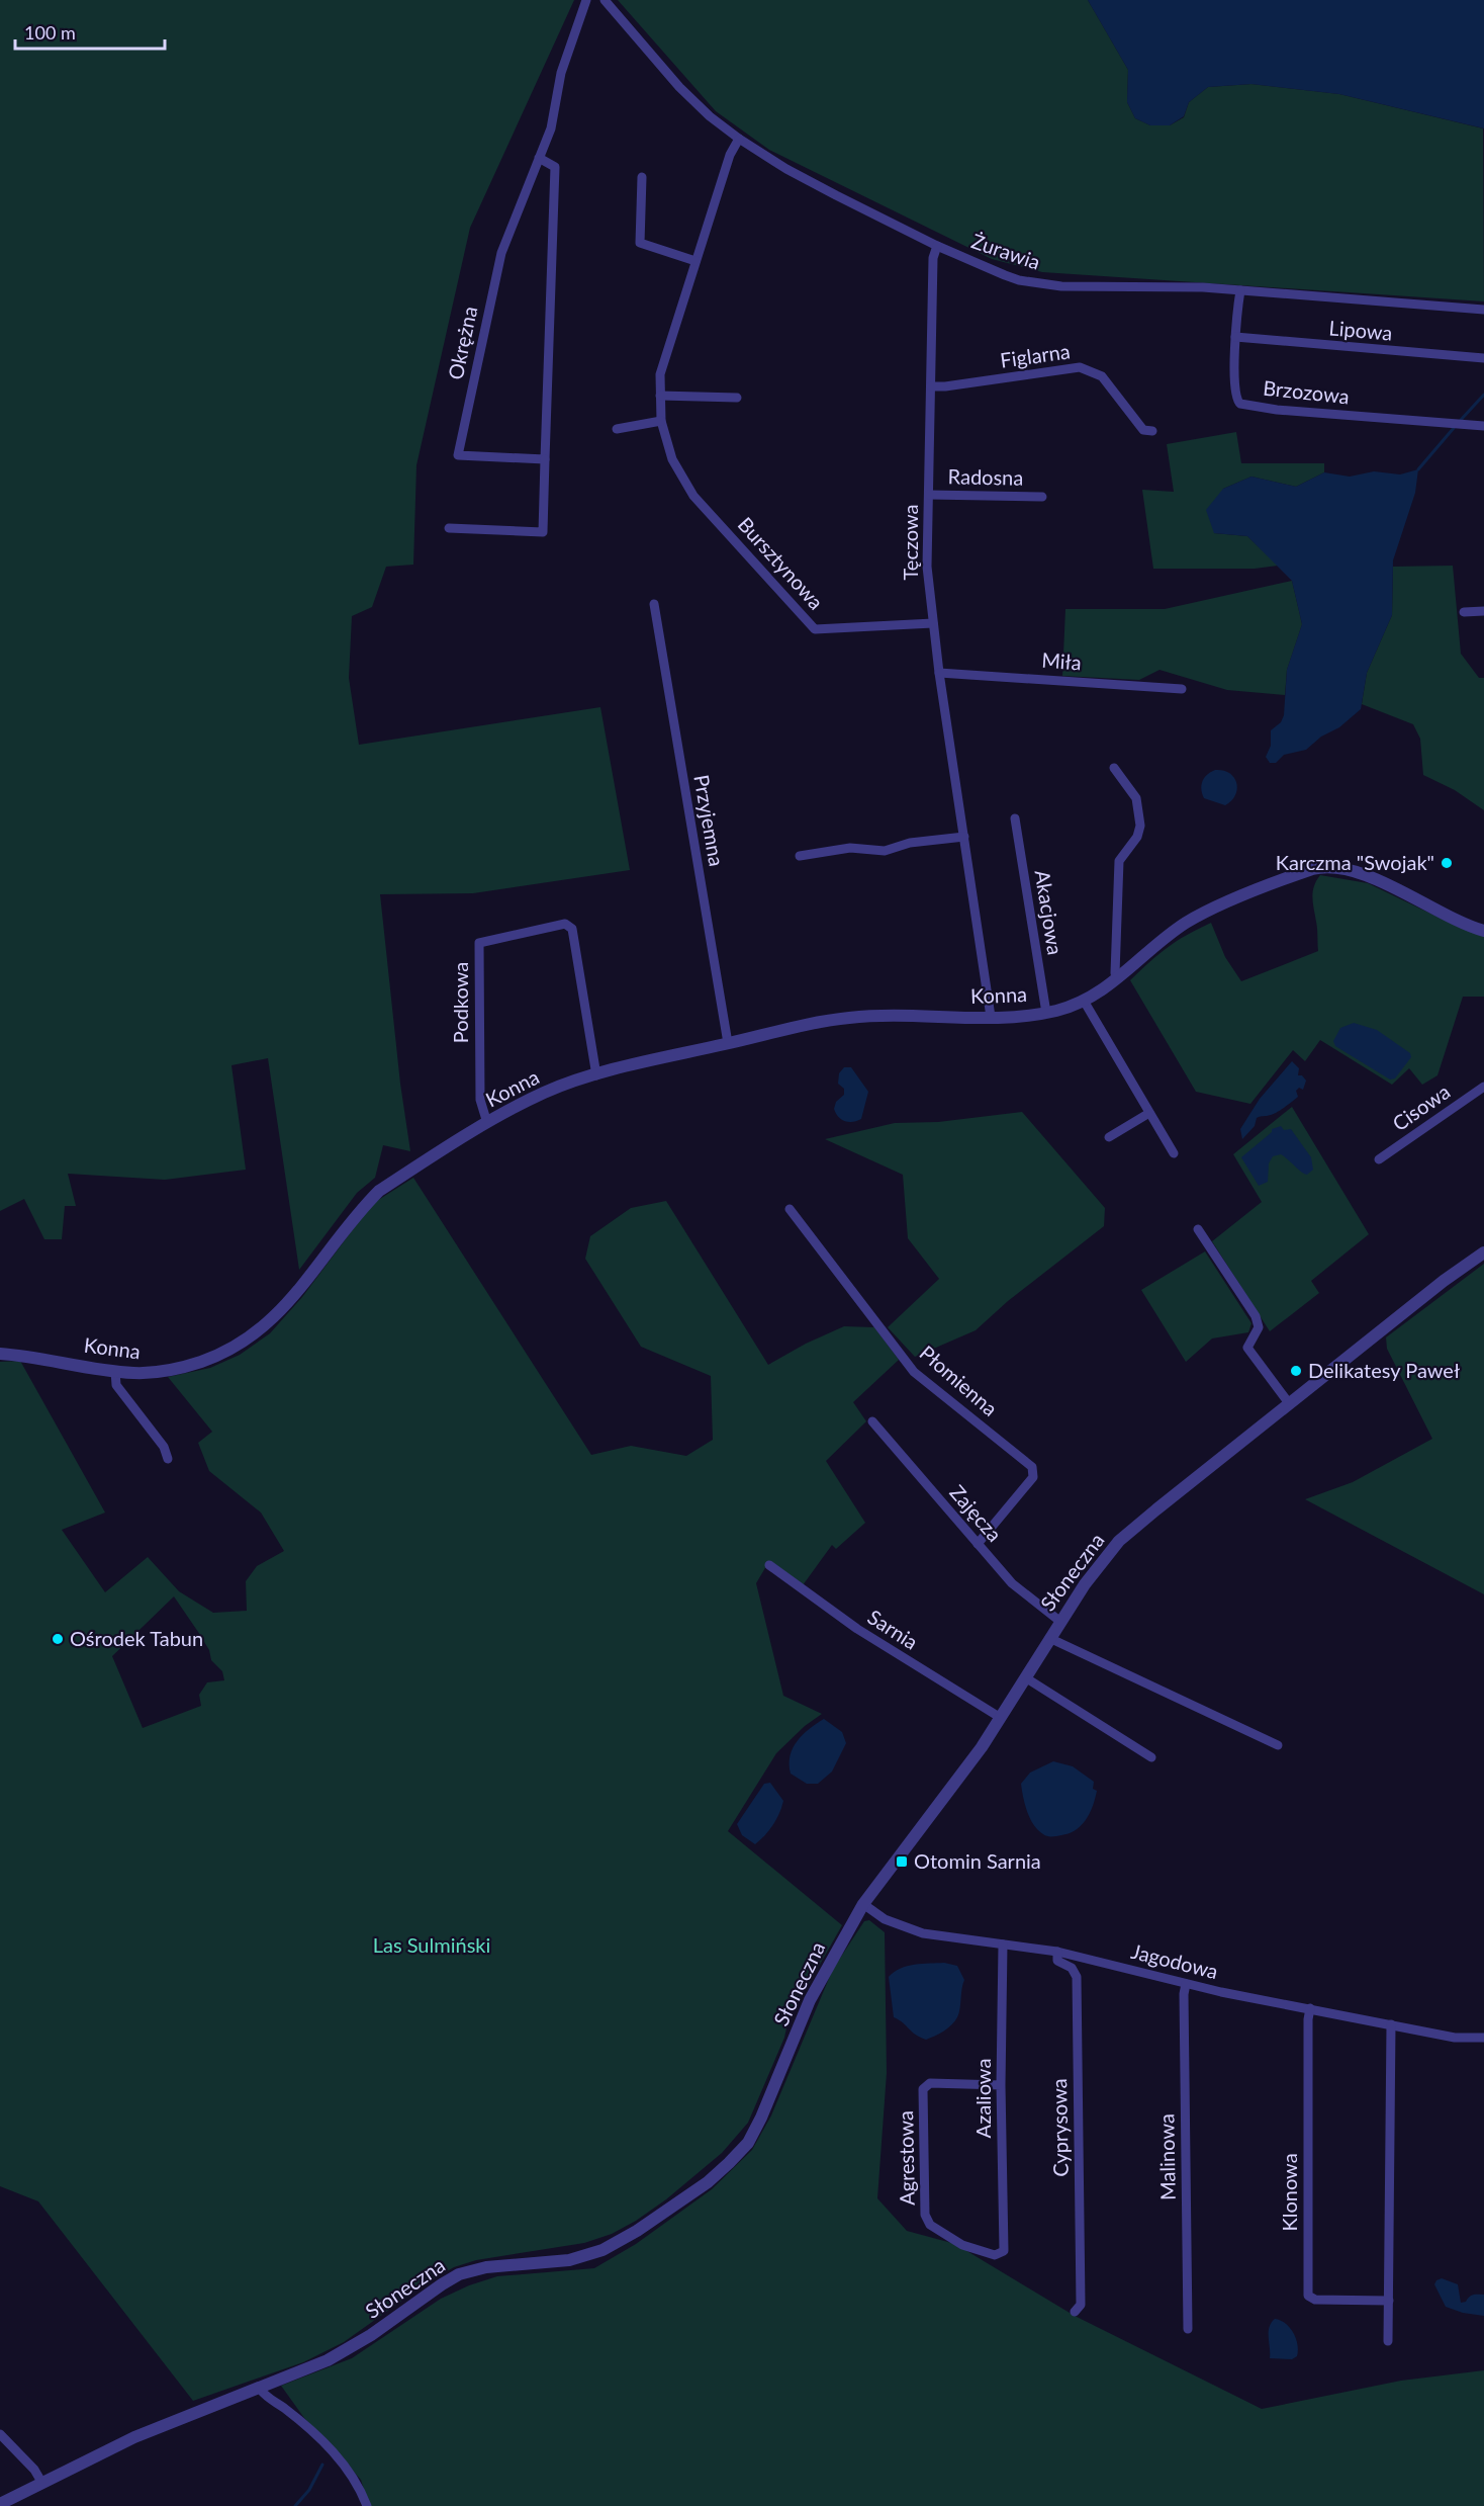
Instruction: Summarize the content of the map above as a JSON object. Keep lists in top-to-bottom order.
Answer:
{
  "streets": {
    "street": [
      "Żurawia",
      "Lipowa",
      "Okrężna",
      "Figlarna",
      "Brzozowa",
      "Radosna",
      "Tęczowa",
      "Bursztynowa",
      "Miła",
      "Przyjemna",
      "Akacjowa",
      "Konna",
      "Podkowa",
      "Cisowa",
      "Płomienna",
      "Zajęcza",
      "Słoneczna",
      "Sarnia",
      "Jagodowa",
      "Azaliowa",
      "Cyprysowa",
      "Malinowa",
      "Agrestowa",
      "Klonowa"
    ]
  },
  "crossings": [
    ["Żurawia", "Brzozowa"],
    ["Żurawia", "Tęczowa"],
    ["Żurawia", "Bursztynowa"],
    ["Lipowa", "Brzozowa"],
    ["Figlarna", "Tęczowa"],
    ["Radosna", "Tęczowa"],
    ["Tęczowa", "Bursztynowa"],
    ["Tęczowa", "Miła"],
    ["Tęczowa", "Konna"],
    ["Przyjemna", "Konna"],
    ["Akacjowa", "Konna"],
    ["Konna", "Podkowa"],
    ["Płomienna", "Zajęcza"],
    ["Zajęcza", "Słoneczna"],
    ["Słoneczna", "Sarnia"],
    ["Słoneczna", "Jagodowa"],
    ["Jagodowa", "Azaliowa"],
    ["Jagodowa", "Cyprysowa"],
    ["Jagodowa", "Malinowa"],
    ["Jagodowa", "Klonowa"],
    ["Azaliowa", "Agrestowa"]
  ],
  "parks": ["Las Sulmiński"],
  "places": {
    "other": ["Karczma \"Swojak\"", "Delikatesy Paweł", "Ośrodek Tabun"],
    "transit": ["Otomin Sarnia"]
  },
  "scale_bar": "100 m"
}
